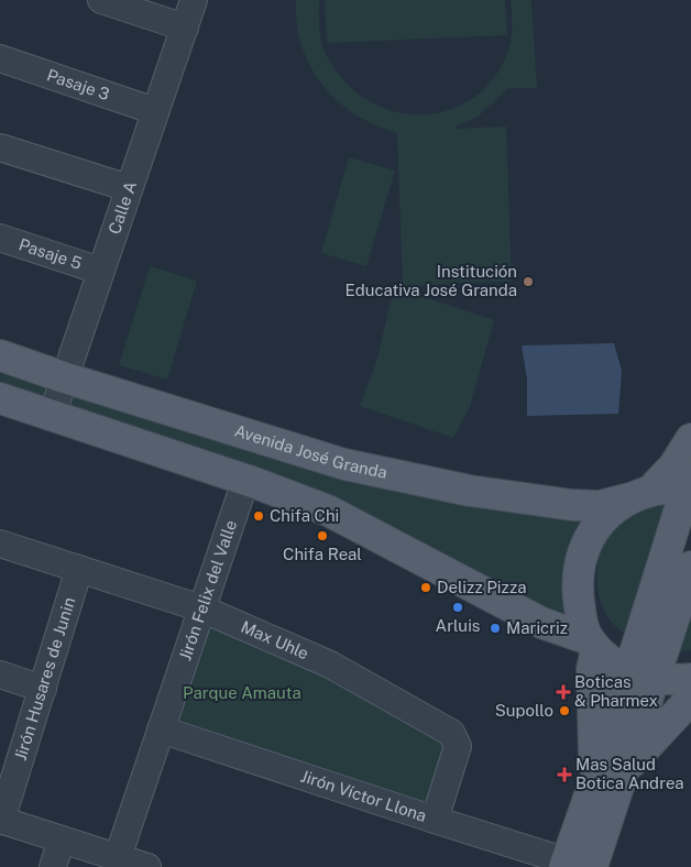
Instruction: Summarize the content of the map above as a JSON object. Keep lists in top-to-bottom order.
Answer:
{
  "streets": {
    "main road": ["Avenida José Granda"],
    "street": [
      "Pasaje 3",
      "Calle A",
      "Pasaje 5",
      "Jirón Felix del Valle",
      "Max Uhle",
      "Jirón Husares de Junin",
      "Jirón Víctor Llona"
    ]
  },
  "crossings": [
    ["Pasaje 3", "Calle A"],
    ["Calle A", "Pasaje 5"],
    ["Calle A", "Avenida José Granda"],
    ["Jirón Felix del Valle", "Max Uhle"],
    ["Jirón Felix del Valle", "Jirón Víctor Llona"],
    ["Max Uhle", "Jirón Husares de Junin"],
    ["Max Uhle", "Jirón Víctor Llona"]
  ],
  "parks": ["Parque Amauta"],
  "places": {
    "other": [
      "Institución Educativa José Granda",
      "Chifa Chi",
      "Chifa Real",
      "Delizz Pizza",
      "Arluis",
      "Maricriz",
      "Supollo"
    ],
    "health": ["Boticas & Pharmex", "Mas Salud Botica Andrea"]
  }
}
